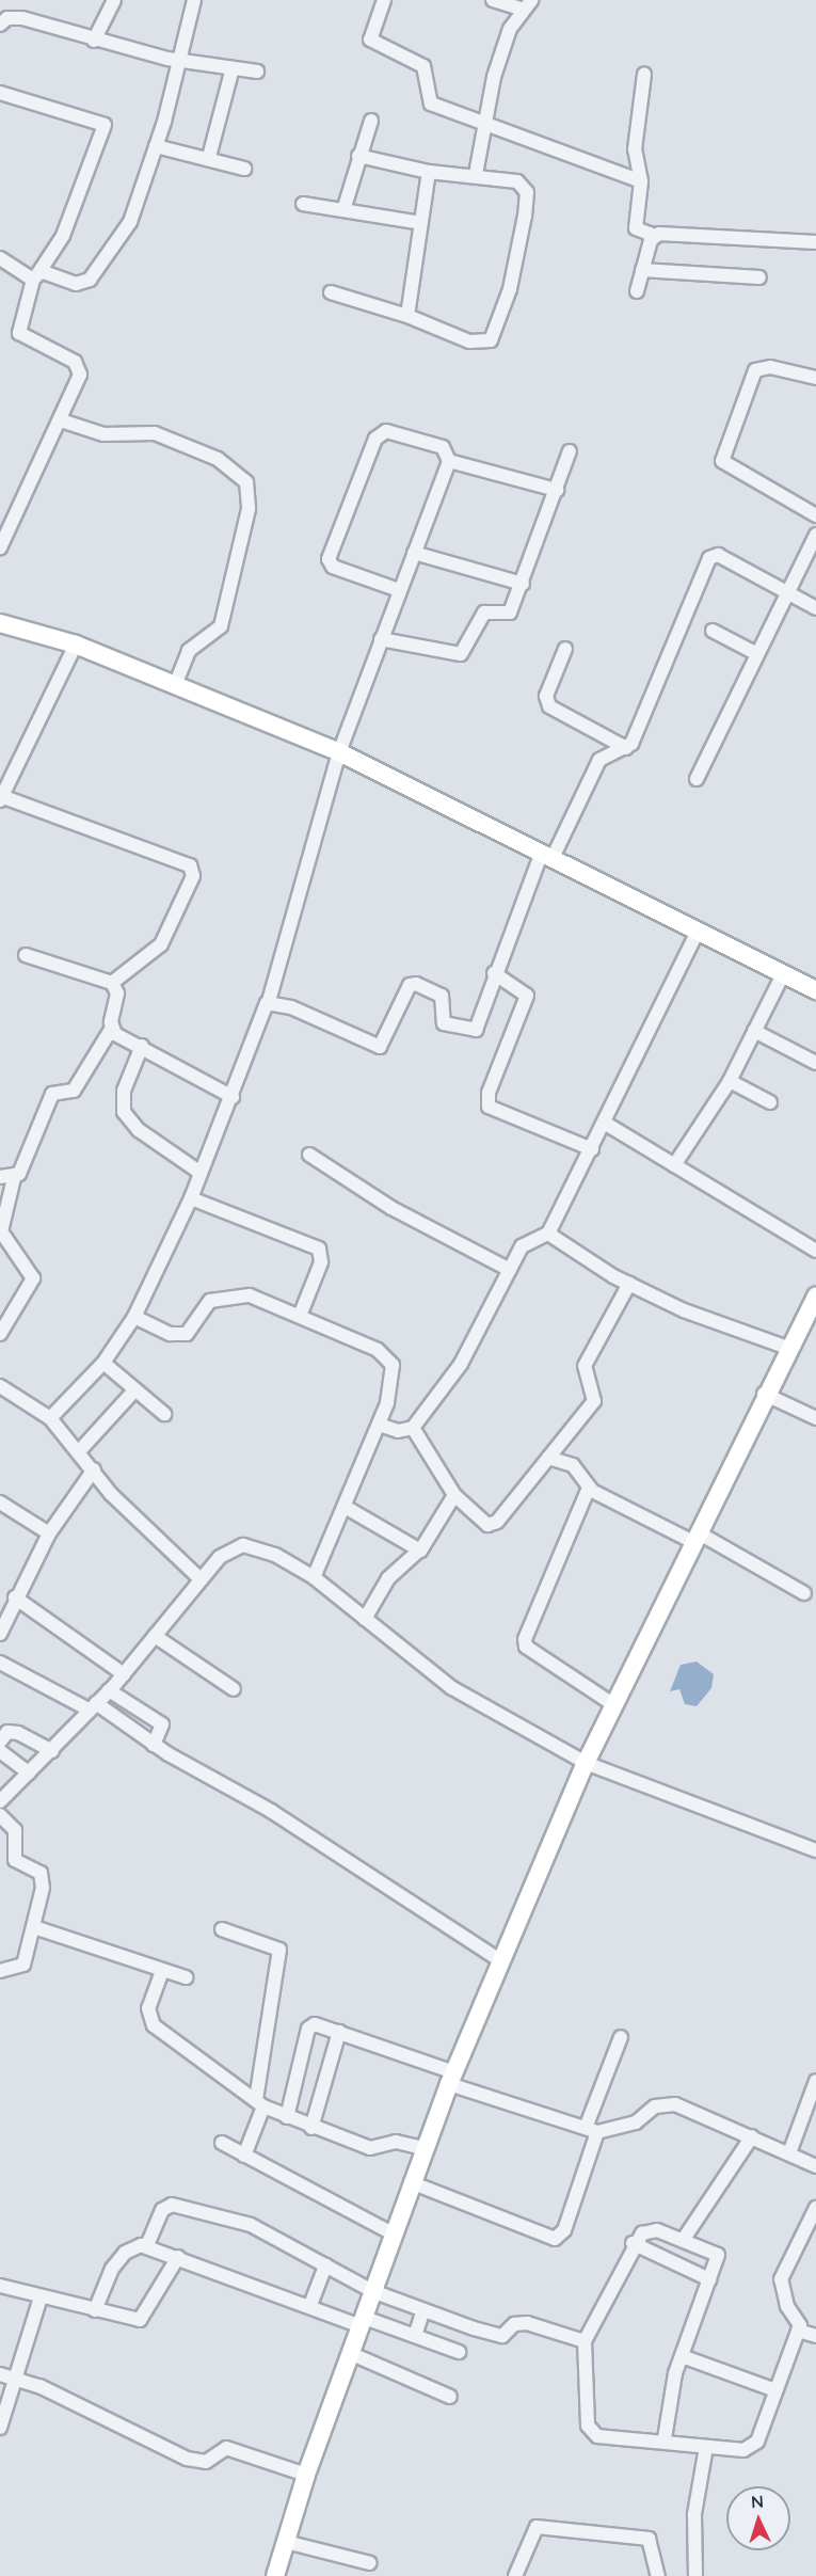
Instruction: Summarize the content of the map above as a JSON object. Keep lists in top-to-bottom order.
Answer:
{
  "north": "top"
}
